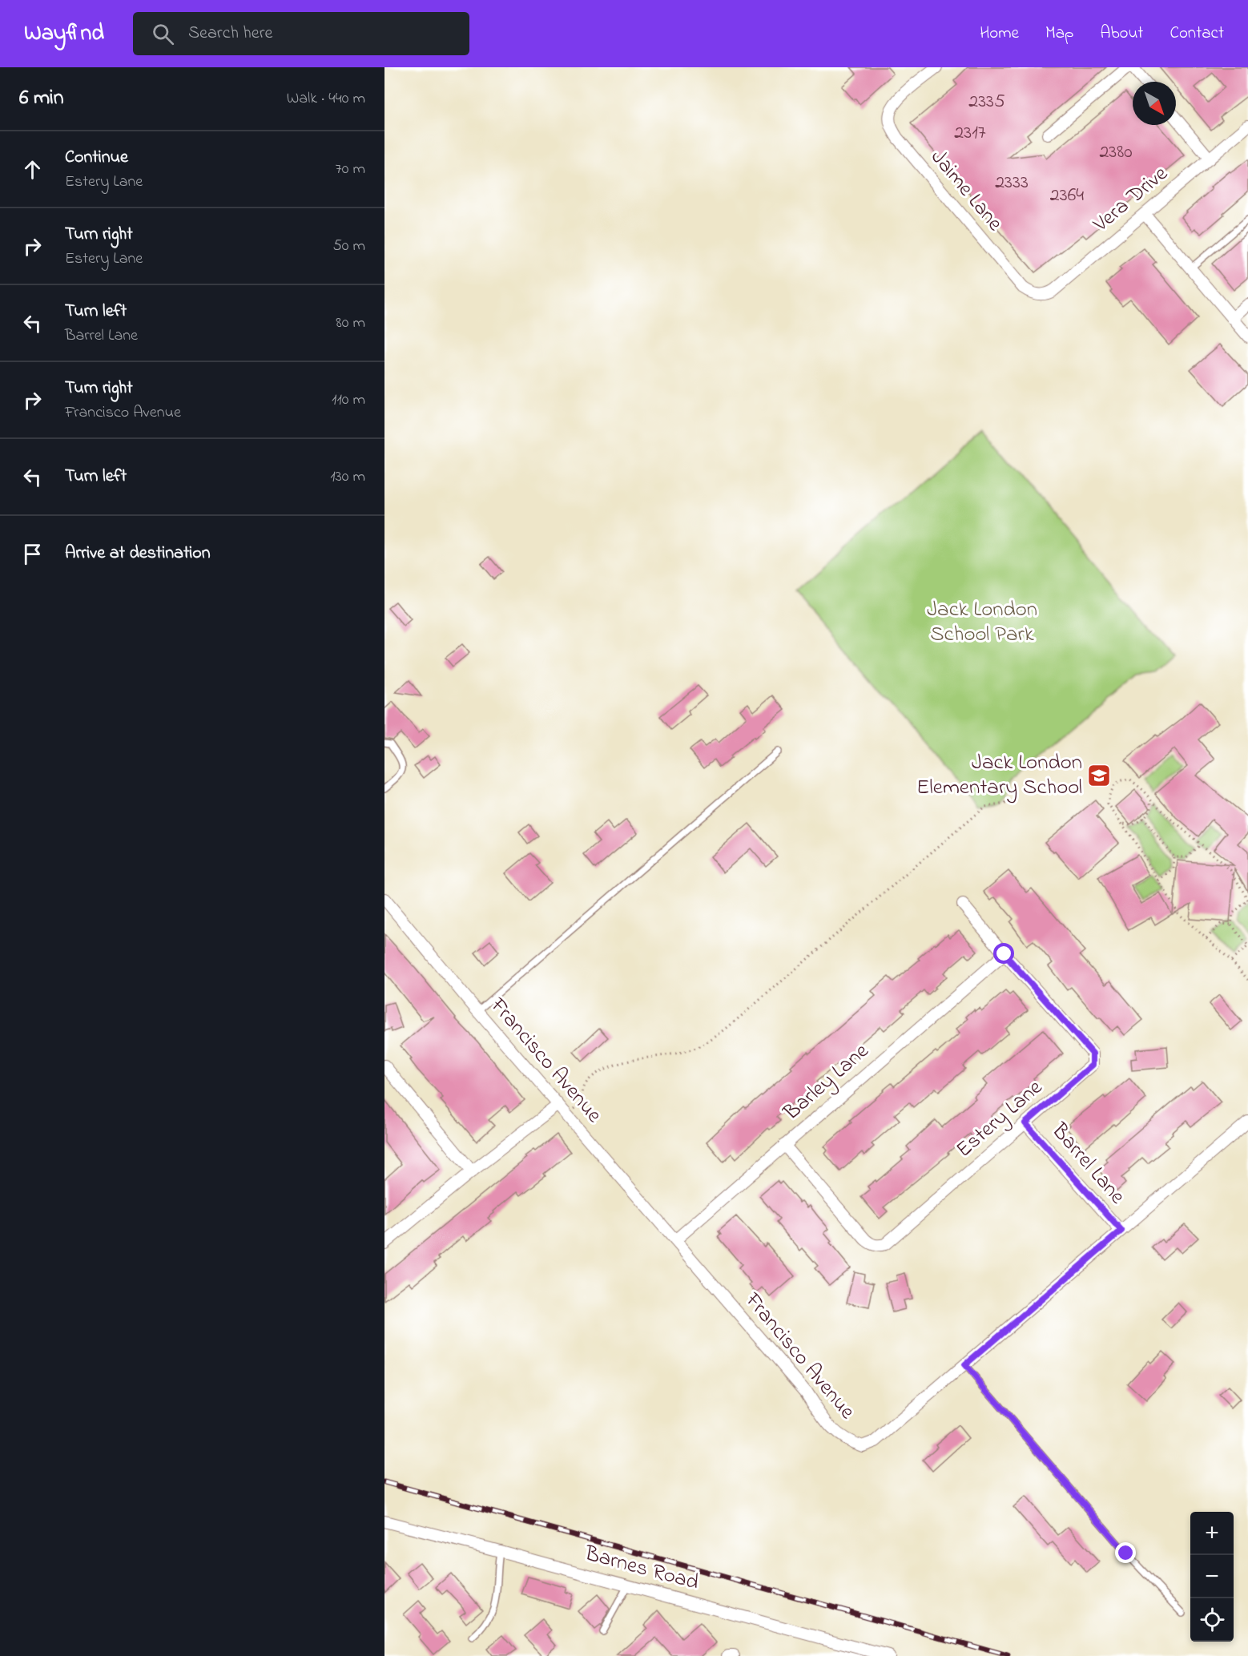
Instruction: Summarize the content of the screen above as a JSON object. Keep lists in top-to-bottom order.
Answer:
{
  "streets": {
    "street": [
      "Jaime Lane",
      "Vera Drive",
      "Francisco Avenue",
      "Barley Lane",
      "Estery Lane",
      "Barrel Lane",
      "Barnes Road"
    ]
  },
  "crossings": [
    ["Jaime Lane", "Vera Drive"],
    ["Francisco Avenue", "Barley Lane"],
    ["Francisco Avenue", "Barrel Lane"],
    ["Barley Lane", "Estery Lane"],
    ["Estery Lane", "Barrel Lane"]
  ],
  "parks": ["Jack London School Park"],
  "places": {
    "school or university": ["Jack London Elementary School"]
  },
  "house_numbers": [
    "2335",
    "2317",
    "2380",
    "2333",
    "2364"
  ],
  "north": "bottom right",
  "page": {
    "header": "Wayfind",
    "search": "Search here",
    "nav": [
      "Home",
      "Map",
      "About",
      "Contact"
    ],
    "heading": ["6 min", "Walk · 440 m"],
    "list": [
      ["Continue", "Estery Lane", "70 m"],
      ["Turn right", "Estery Lane", "50 m"],
      ["Turn left", "Barrel Lane", "80 m"],
      ["Turn right", "Francisco Avenue", "110 m"],
      ["Turn left", "130 m"],
      "Arrive at destination"
    ],
    "map_buttons": ["+", "−"]
  }
}
